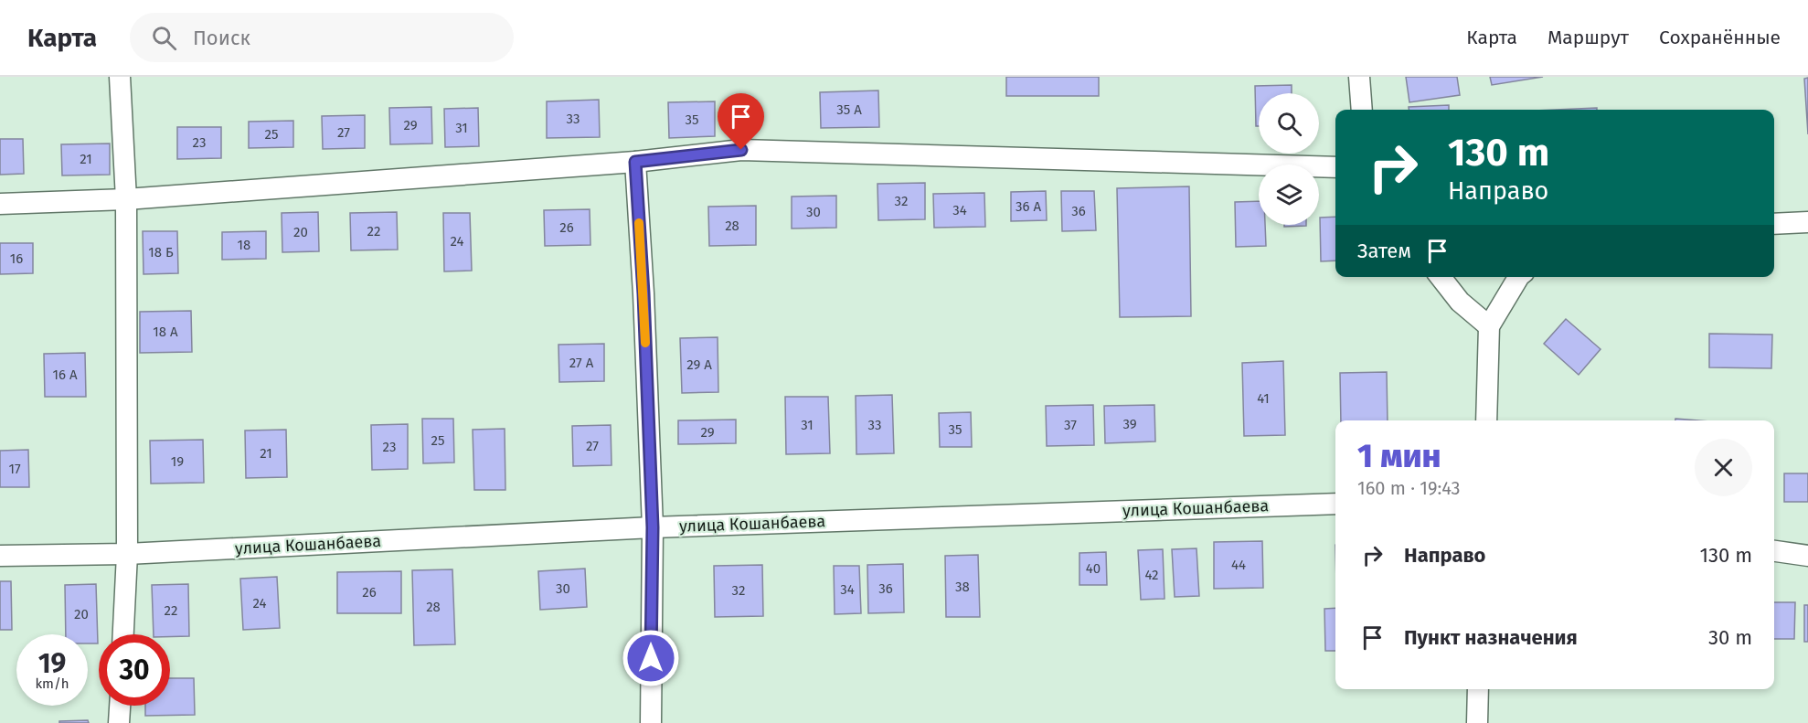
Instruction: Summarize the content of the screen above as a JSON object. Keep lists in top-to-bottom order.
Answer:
{
  "streets": {
    "street": ["улица Кошанбаева"]
  },
  "house_numbers": [
    "35 А",
    "33",
    "35",
    "29",
    "31",
    "27",
    "25",
    "23",
    "21",
    "32",
    "36 А",
    "34",
    "36",
    "30",
    "28",
    "26",
    "22",
    "20",
    "24",
    "18",
    "18 Б",
    "16",
    "18 А",
    "27 А",
    "29 А",
    "16 А",
    "41",
    "39",
    "31",
    "33",
    "37",
    "35",
    "29",
    "25",
    "27",
    "23",
    "21",
    "19",
    "17",
    "44",
    "40",
    "42",
    "38",
    "30",
    "36",
    "34",
    "32",
    "26",
    "24",
    "28",
    "22",
    "20"
  ],
  "page": {
    "header": "Карта",
    "search": "Поиск",
    "nav": ["Карта", "Маршрут", "Сохранённые"],
    "turn": ["130 m", "Направо"],
    "then": "Затем",
    "heading": ["1 мин", "160 m · 19:43"],
    "list": [
      {
        "name": "Направо",
        "value": "130 m"
      },
      {
        "name": "Пункт назначения",
        "value": "30 m"
      }
    ],
    "speed": "19 km/h",
    "limit": "30"
  }
}
